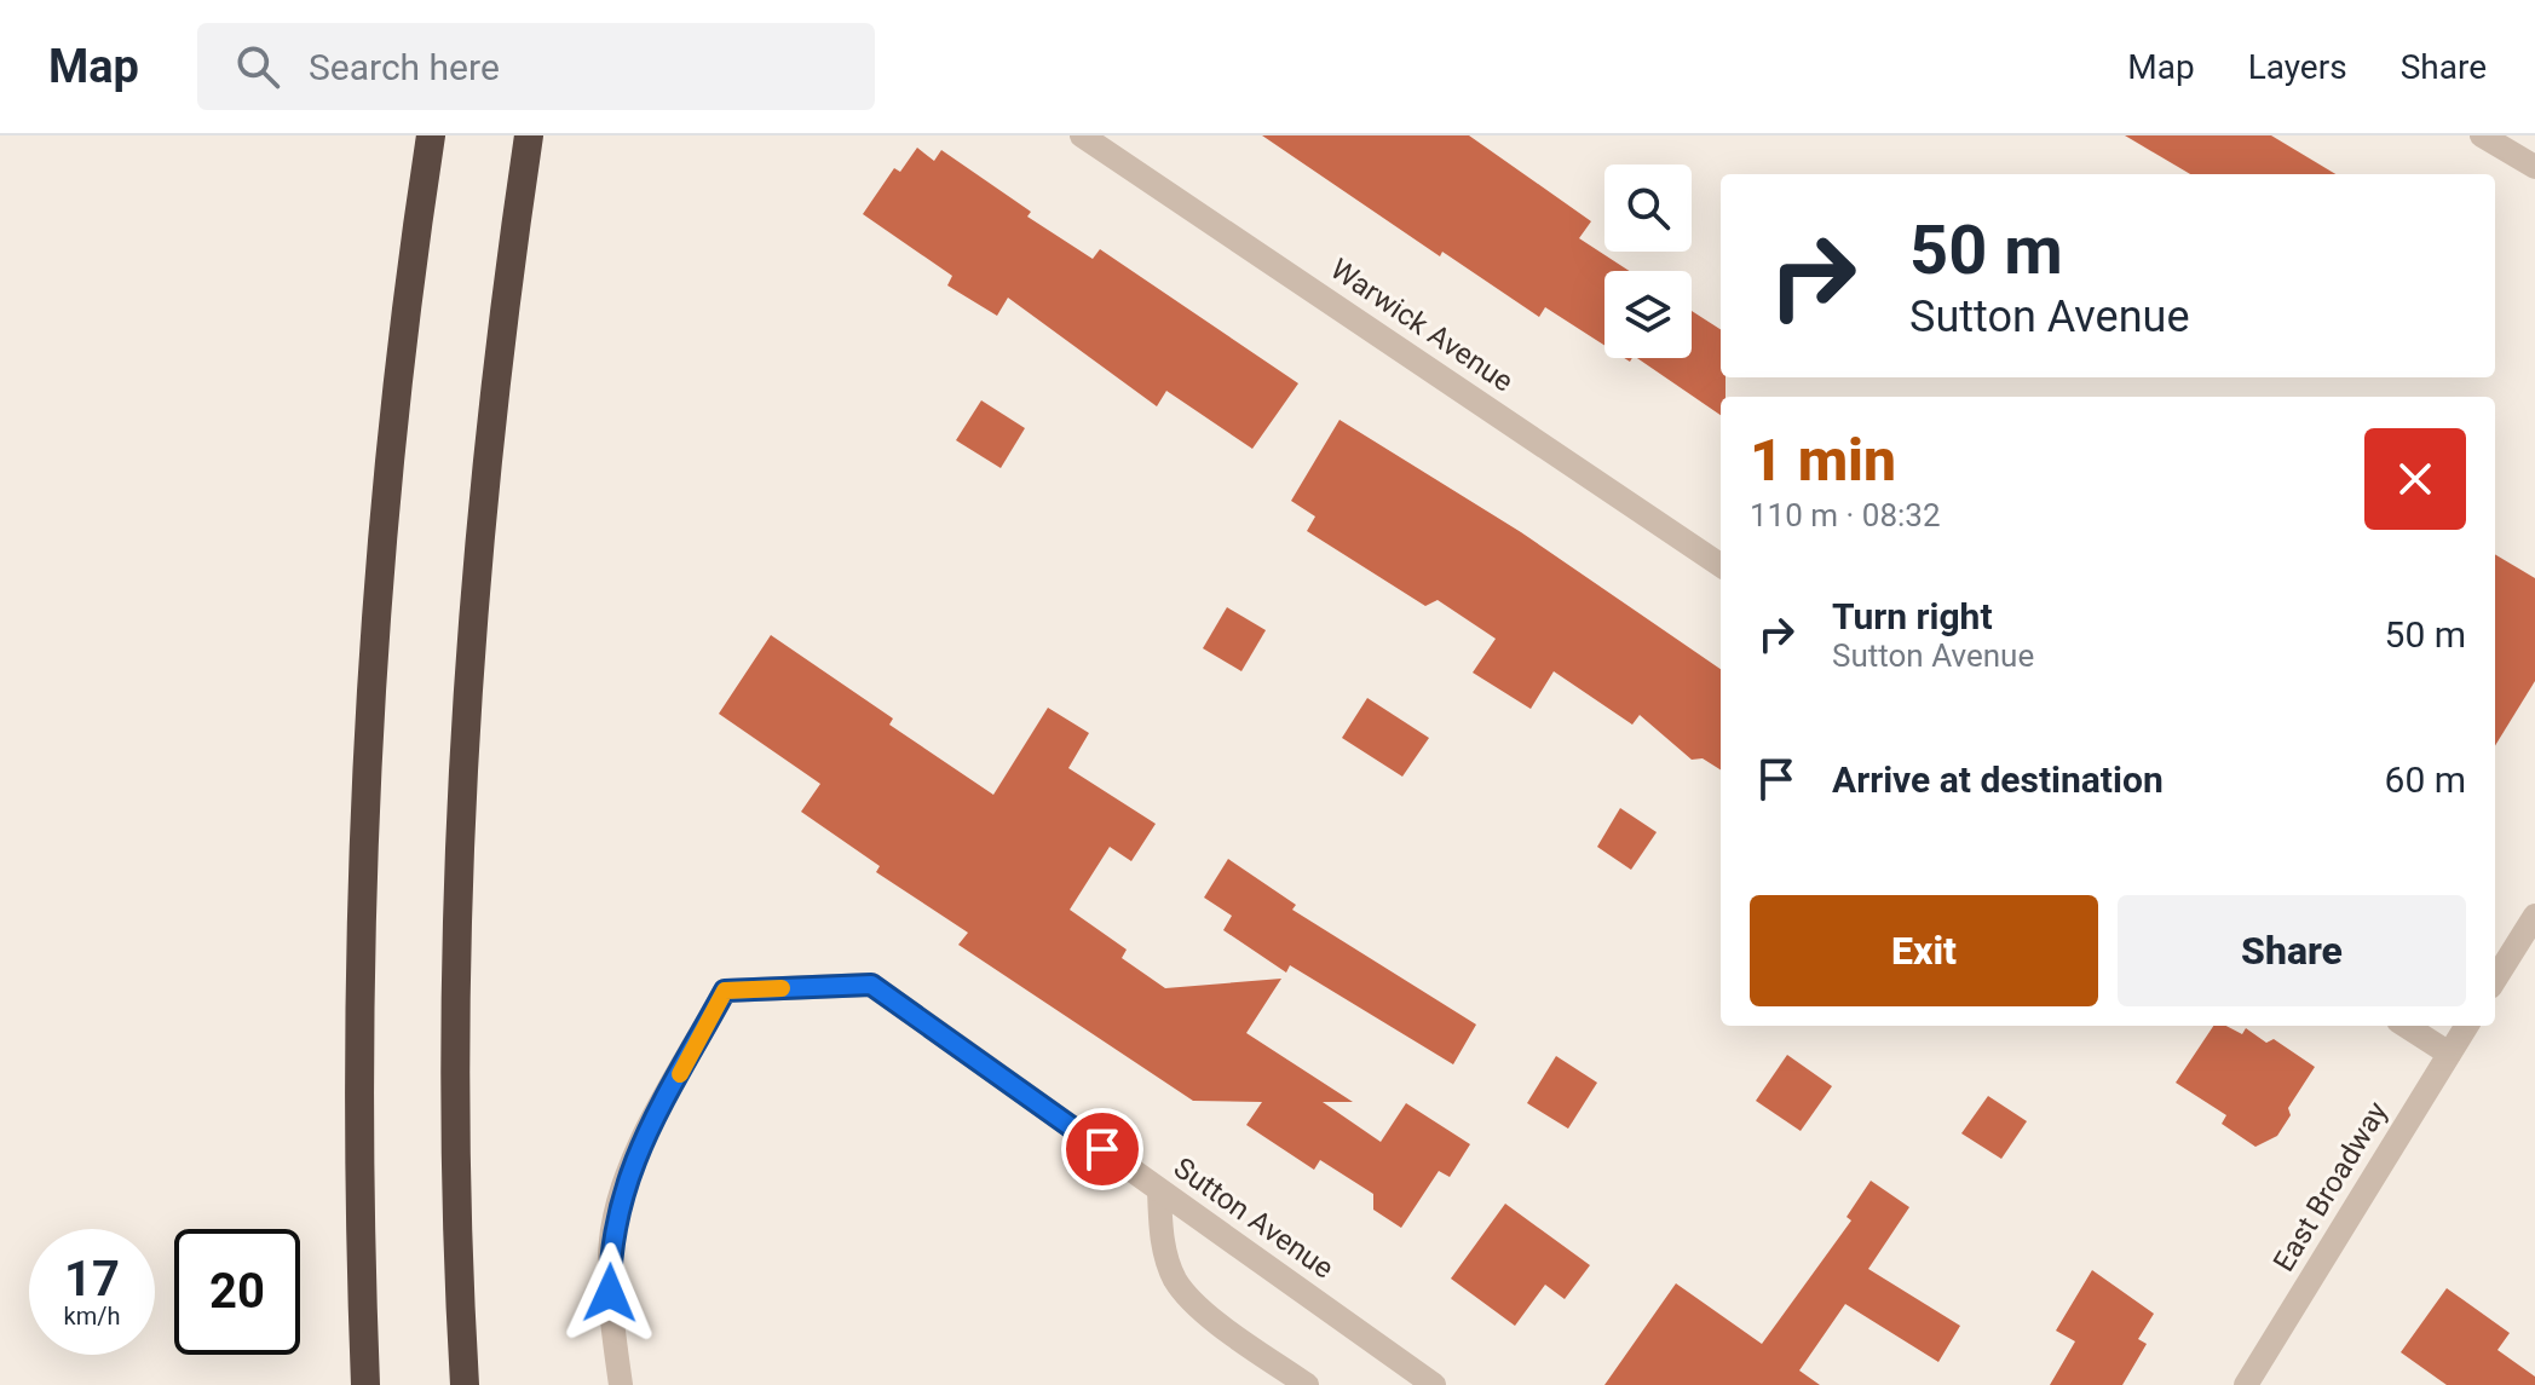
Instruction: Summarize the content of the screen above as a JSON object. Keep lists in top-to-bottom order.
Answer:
{
  "streets": {
    "street": ["Warwick Avenue", "East Broadway", "Sutton Avenue"]
  },
  "page": {
    "header": "Map",
    "search": "Search here",
    "nav": ["Map", "Layers", "Share"],
    "turn": ["50 m", "Sutton Avenue"],
    "heading": ["1 min", "110 m · 08:32"],
    "list": [
      {
        "name": "Turn right",
        "note": "Sutton Avenue",
        "value": "50 m"
      },
      {
        "name": "Arrive at destination",
        "value": "60 m"
      }
    ],
    "buttons": ["Exit", "Share"],
    "speed": "17 km/h",
    "limit": "20"
  }
}
